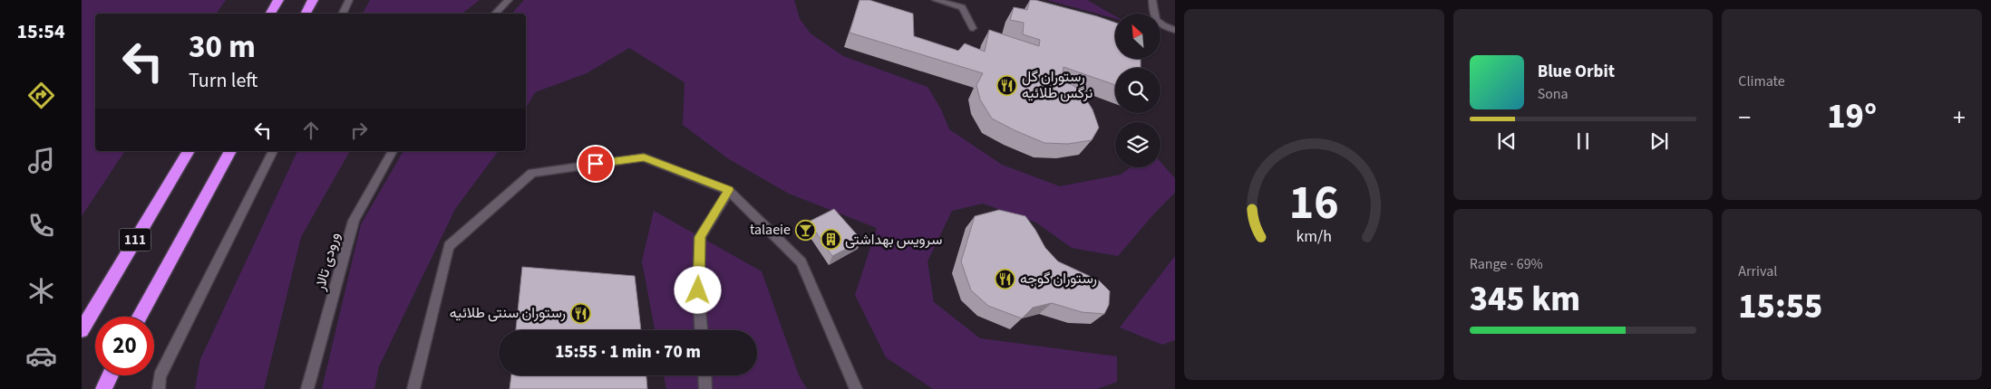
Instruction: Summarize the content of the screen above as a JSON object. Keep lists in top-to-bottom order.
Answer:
{
  "streets": {
    "highway": ["111"],
    "lane": ["ورودی تالار"]
  },
  "places": {
    "restaurant": ["رستوران گل نرگس طلائیه", "رستوران گوجه", "رستوران سنتی طلائیه"],
    "bar": ["talaeie"],
    "building": ["سرویس بهداشتی"]
  },
  "north": "top left",
  "page": {
    "tabs": "15:54",
    "tile": [
      "Climate",
      ["Range · 69%", "345 km"],
      ["Arrival", "15:55"]
    ],
    "turn": ["30 m", "Turn left"],
    "song": ["Blue Orbit", "Sona"],
    "heat": ["−", "19°", "+"],
    "limit": "20",
    "trip": "15:55 · 1 min · 70 m",
    "gauge": ["16", "km/h"]
  }
}
